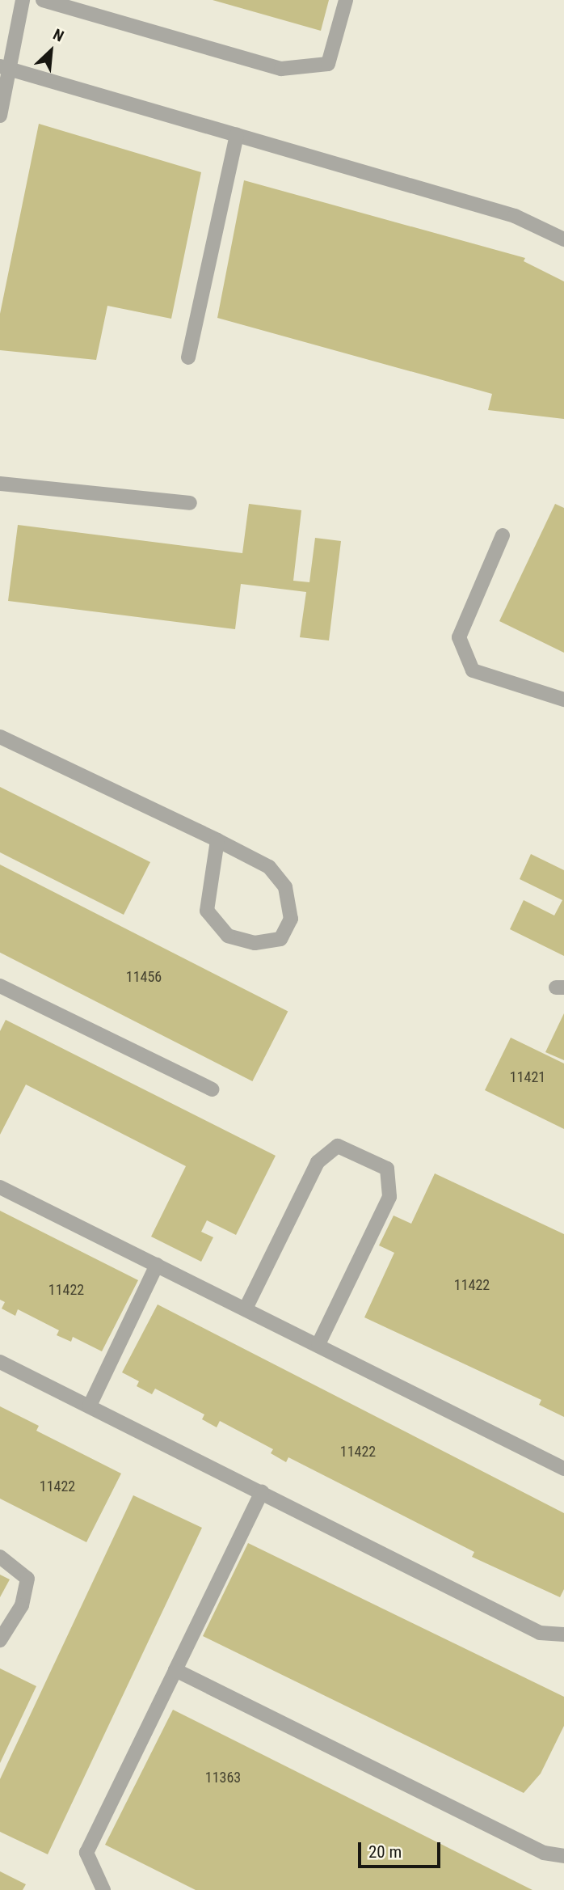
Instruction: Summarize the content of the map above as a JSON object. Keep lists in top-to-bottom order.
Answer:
{
  "house_numbers": [
    "11456",
    "11421",
    "11422",
    "11422",
    "11422",
    "11422",
    "11363"
  ],
  "scale_bar": "20 m",
  "north": "top right"
}
